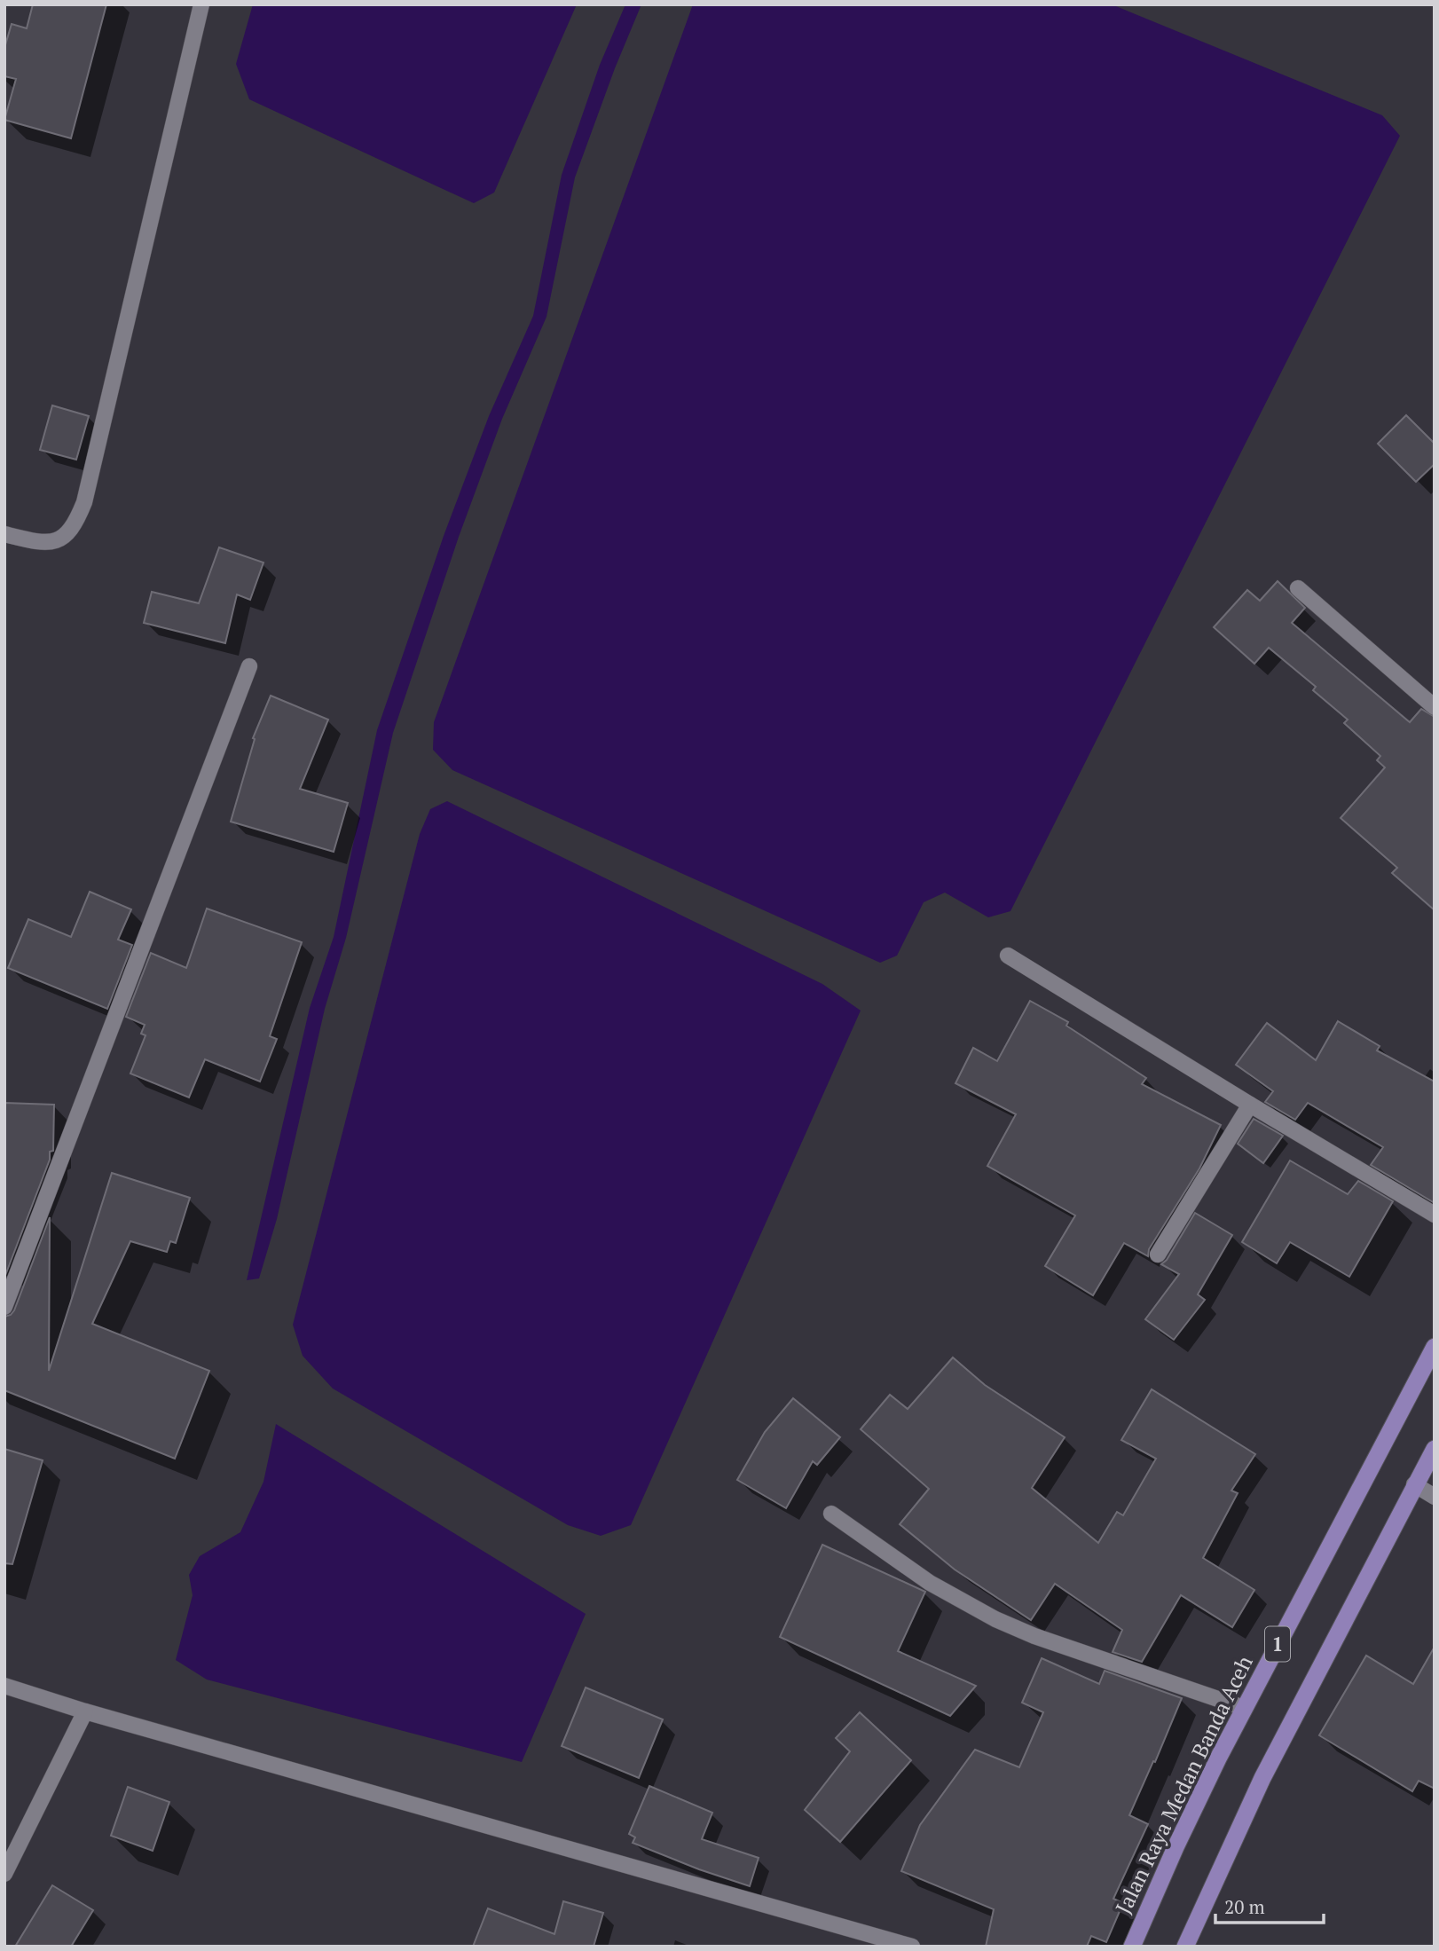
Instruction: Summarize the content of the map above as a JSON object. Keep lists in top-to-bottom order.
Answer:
{
  "streets": {
    "highway": ["1", "Jalan Raya Medan Banda Aceh"]
  },
  "scale_bar": "20 m"
}
